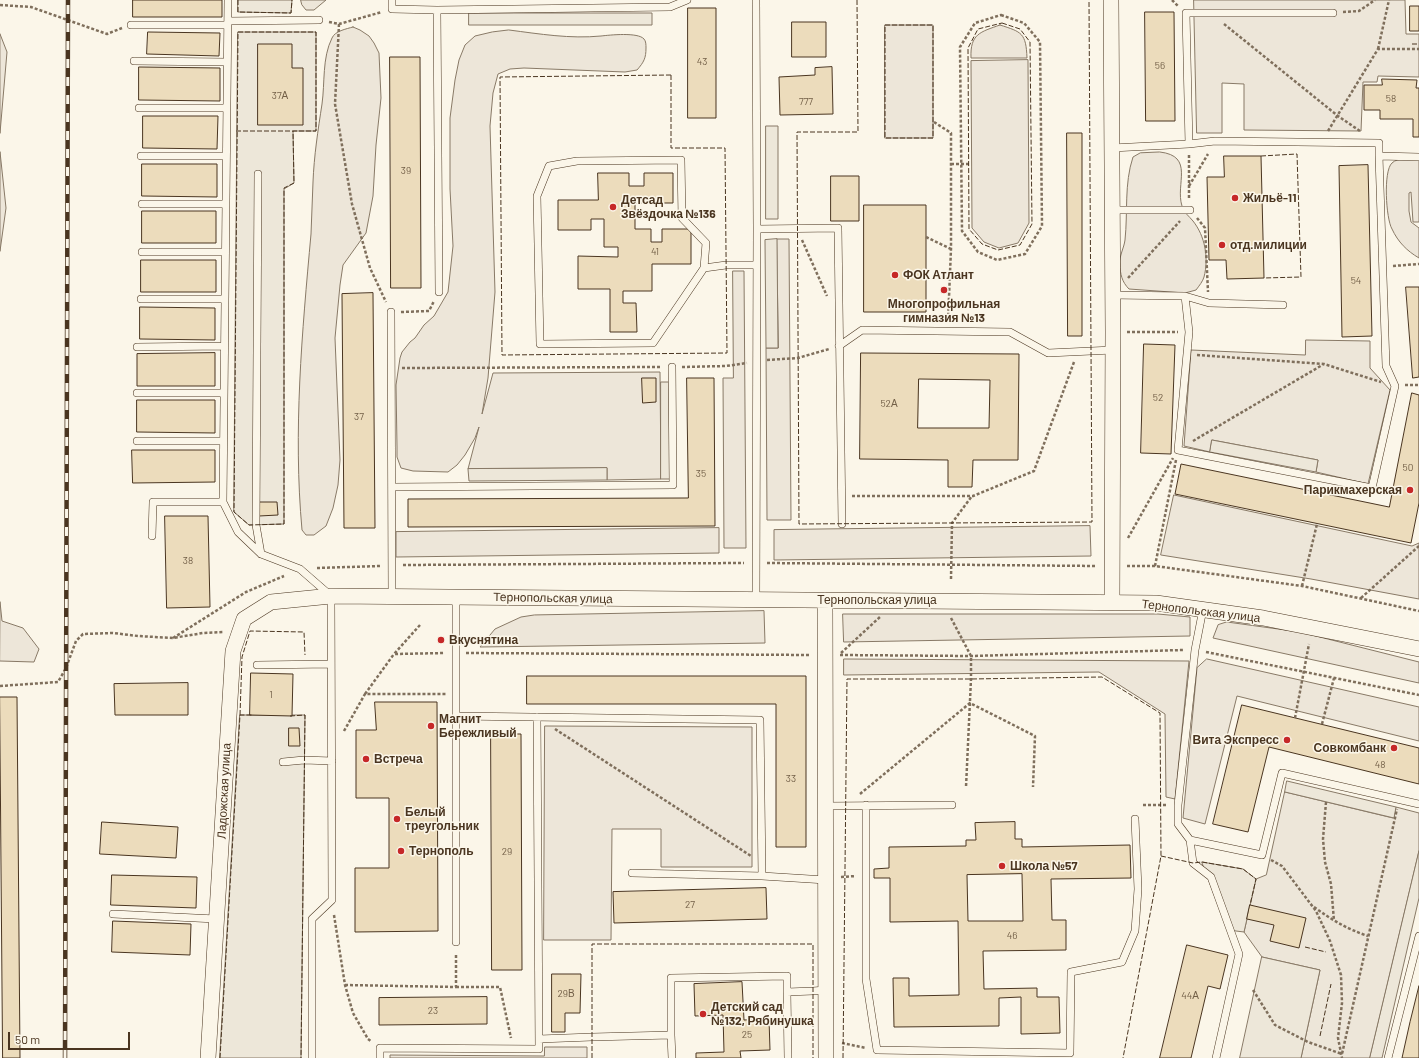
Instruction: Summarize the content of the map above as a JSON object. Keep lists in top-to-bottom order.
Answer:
{
  "streets": {
    "street": ["Тернопольская улица", "Ладожская улица"]
  },
  "crossings": [
    ["Тернопольская улица", "Ладожская улица"]
  ],
  "places": [
    "Жильё-11",
    "Детсад Звёздочка №136",
    "отд.милиции",
    "ФОК Атлант",
    "Многопрофильная гимназия №13",
    "Парикмахерская",
    "Вкуснятина",
    "Магнит Бережливый",
    "Вита Экспресс",
    "Совкомбанк",
    "Встреча",
    "Белый треугольник",
    "Тернополь",
    "Школа №57",
    "Детский сад №132, Рябинушка"
  ],
  "house_numbers": [
    "43",
    "56",
    "37А",
    "58",
    "777",
    "39",
    "41",
    "54",
    "52",
    "52А",
    "37",
    "50",
    "35",
    "38",
    "1",
    "48",
    "33",
    "29",
    "27",
    "46",
    "29В",
    "44А",
    "23",
    "25"
  ],
  "scale_bar": "50 m"
}
